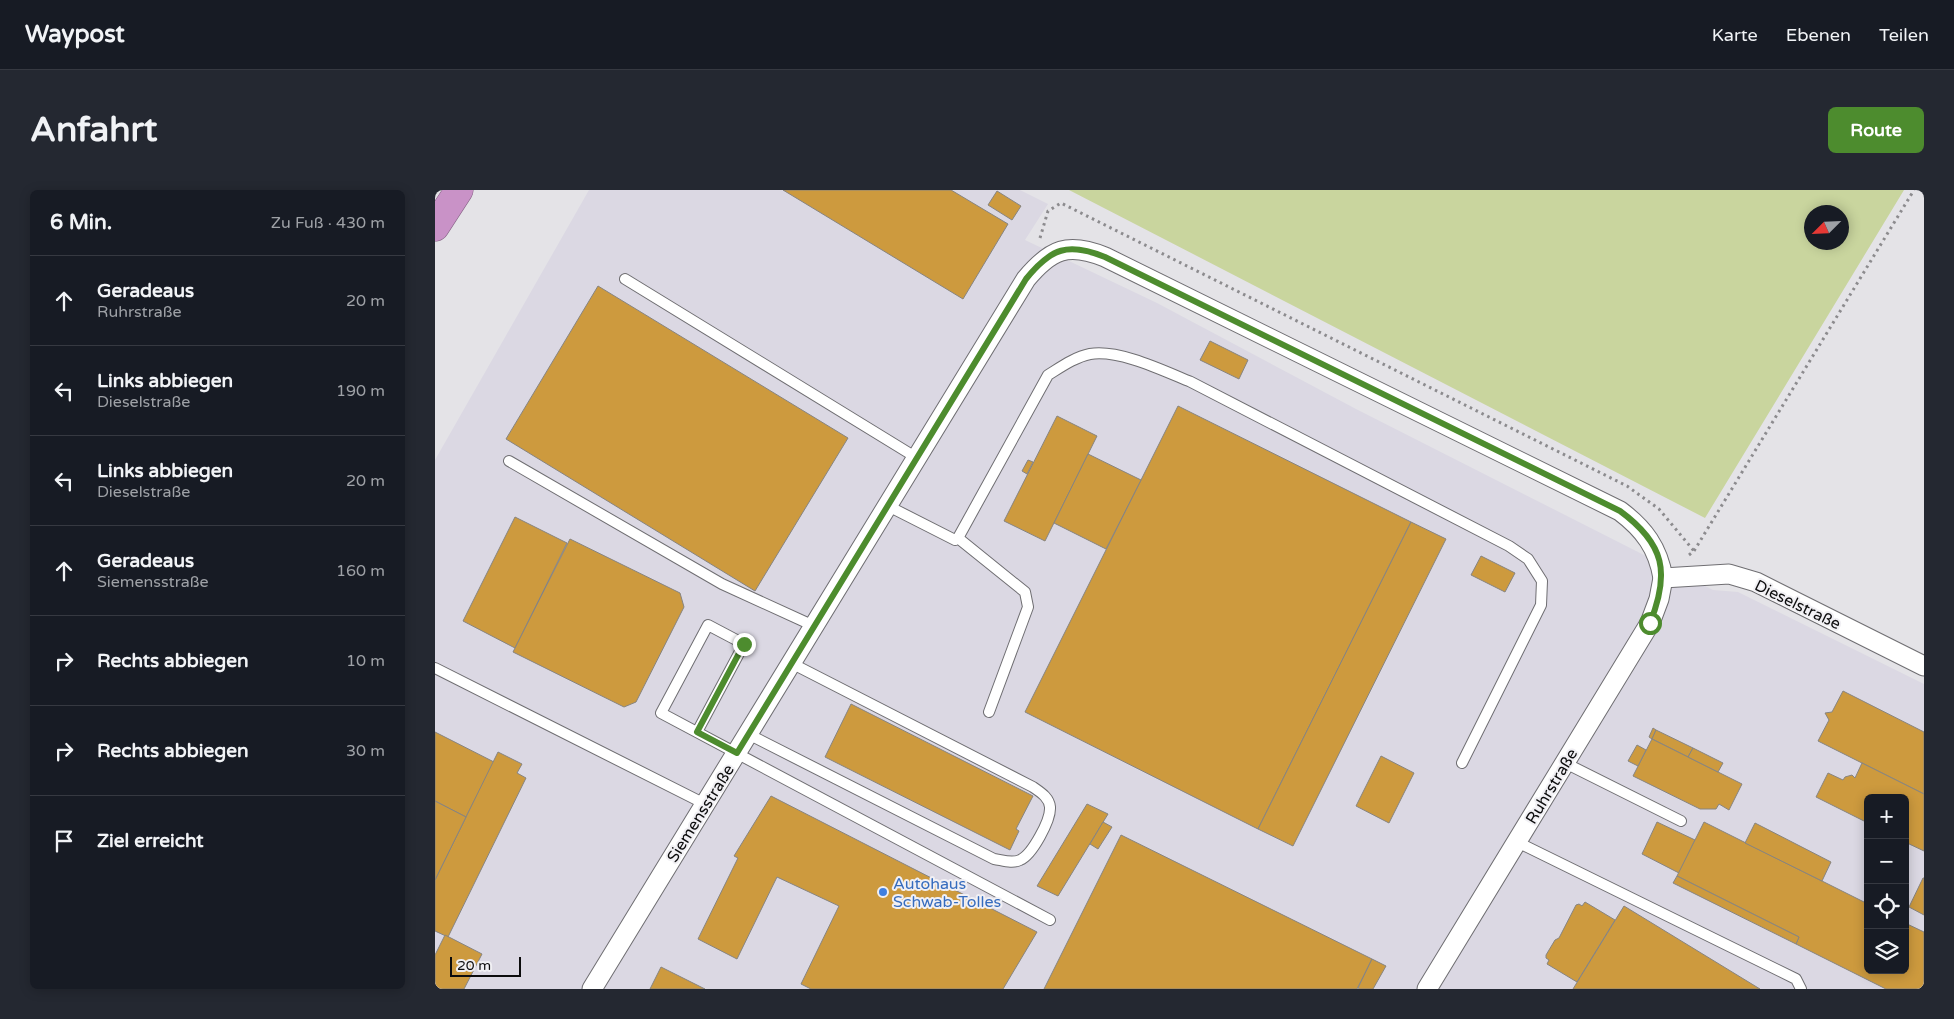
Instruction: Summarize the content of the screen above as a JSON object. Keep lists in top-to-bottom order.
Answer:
{
  "streets": {
    "street": ["Dieselstraße", "Ruhrstraße", "Siemensstraße"]
  },
  "crossings": [
    ["Dieselstraße", "Ruhrstraße"],
    ["Dieselstraße", "Siemensstraße"],
    ["Ruhrstraße", "Siemensstraße"]
  ],
  "places": ["Autohaus Schwab-Tolles"],
  "scale_bar": "20 m",
  "north": "bottom left",
  "page": {
    "header": "Waypost",
    "nav": ["Karte", "Ebenen", "Teilen"],
    "buttons": "Route",
    "title": "Anfahrt",
    "heading": ["6 Min.", "Zu Fuß · 430 m"],
    "list": [
      ["Geradeaus", "Ruhrstraße", "20 m"],
      ["Links abbiegen", "Dieselstraße", "190 m"],
      ["Links abbiegen", "Dieselstraße", "20 m"],
      ["Geradeaus", "Siemensstraße", "160 m"],
      ["Rechts abbiegen", "10 m"],
      ["Rechts abbiegen", "30 m"],
      "Ziel erreicht"
    ],
    "map_buttons": ["+", "−"],
    "scale": "20 m"
  }
}
